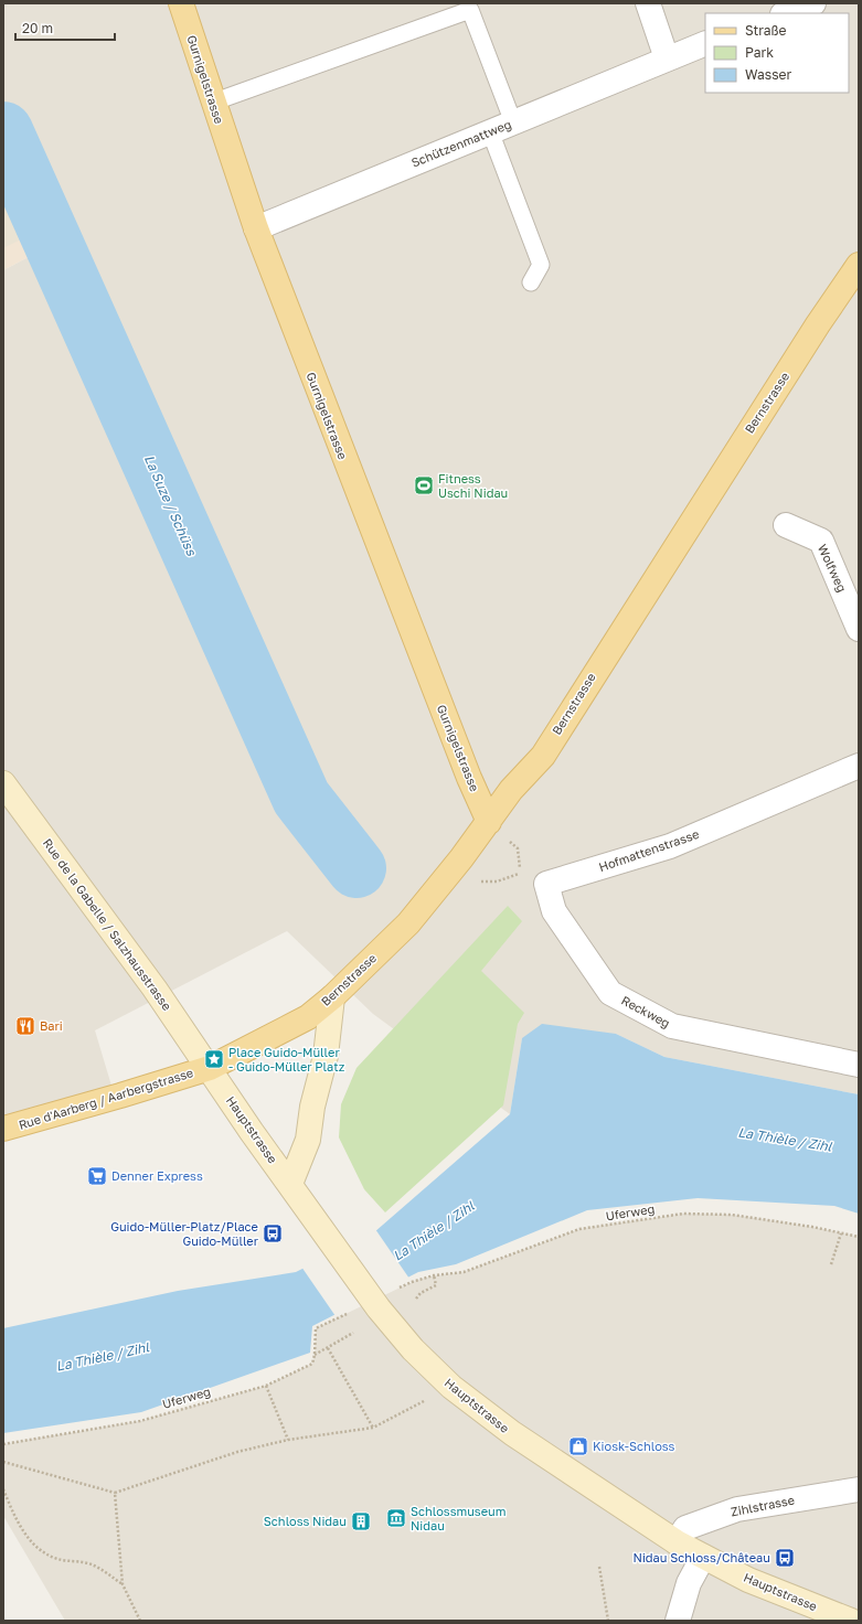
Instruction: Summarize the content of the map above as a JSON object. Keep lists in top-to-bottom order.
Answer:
{
  "streets": {
    "main road": [
      "Gurnigelstrasse",
      "Bernstrasse",
      "Rue de la Gabelle / Salzhausstrasse",
      "Rue d'Aarberg / Aarbergstrasse",
      "Hauptstrasse"
    ],
    "street": [
      "Schützenmattweg",
      "Wolfweg",
      "Hofmattenstrasse",
      "Reckweg",
      "Zihlstrasse"
    ],
    "path": ["Uferweg"]
  },
  "crossings": [
    ["Gurnigelstrasse", "Schützenmattweg"],
    ["Gurnigelstrasse", "Bernstrasse"],
    ["Bernstrasse", "Rue de la Gabelle / Salzhausstrasse"],
    ["Bernstrasse", "Rue d'Aarberg / Aarbergstrasse"],
    ["Bernstrasse", "Hauptstrasse"],
    ["Hofmattenstrasse", "Reckweg"],
    ["Rue de la Gabelle / Salzhausstrasse", "Rue d'Aarberg / Aarbergstrasse"],
    ["Rue de la Gabelle / Salzhausstrasse", "Hauptstrasse"],
    ["Rue d'Aarberg / Aarbergstrasse", "Hauptstrasse"],
    ["Hauptstrasse", "Zihlstrasse"]
  ],
  "water": ["La Suze / Schüss", "La Thièle / Zihl"],
  "places": {
    "sports": ["Fitness Uschi Nidau"],
    "restaurant": ["Bari"],
    "place": ["Place Guido-Müller - Guido-Müller Platz"],
    "supermarket": ["Denner Express"],
    "bus stop": ["Guido-Müller-Platz/Place Guido-Müller", "Nidau Schloss/Château"],
    "shop": ["Kiosk-Schloss"],
    "museum": ["Schlossmuseum Nidau"],
    "building": ["Schloss Nidau"]
  },
  "legend": ["Straße", "Park", "Wasser"],
  "scale_bar": "20 m"
}
